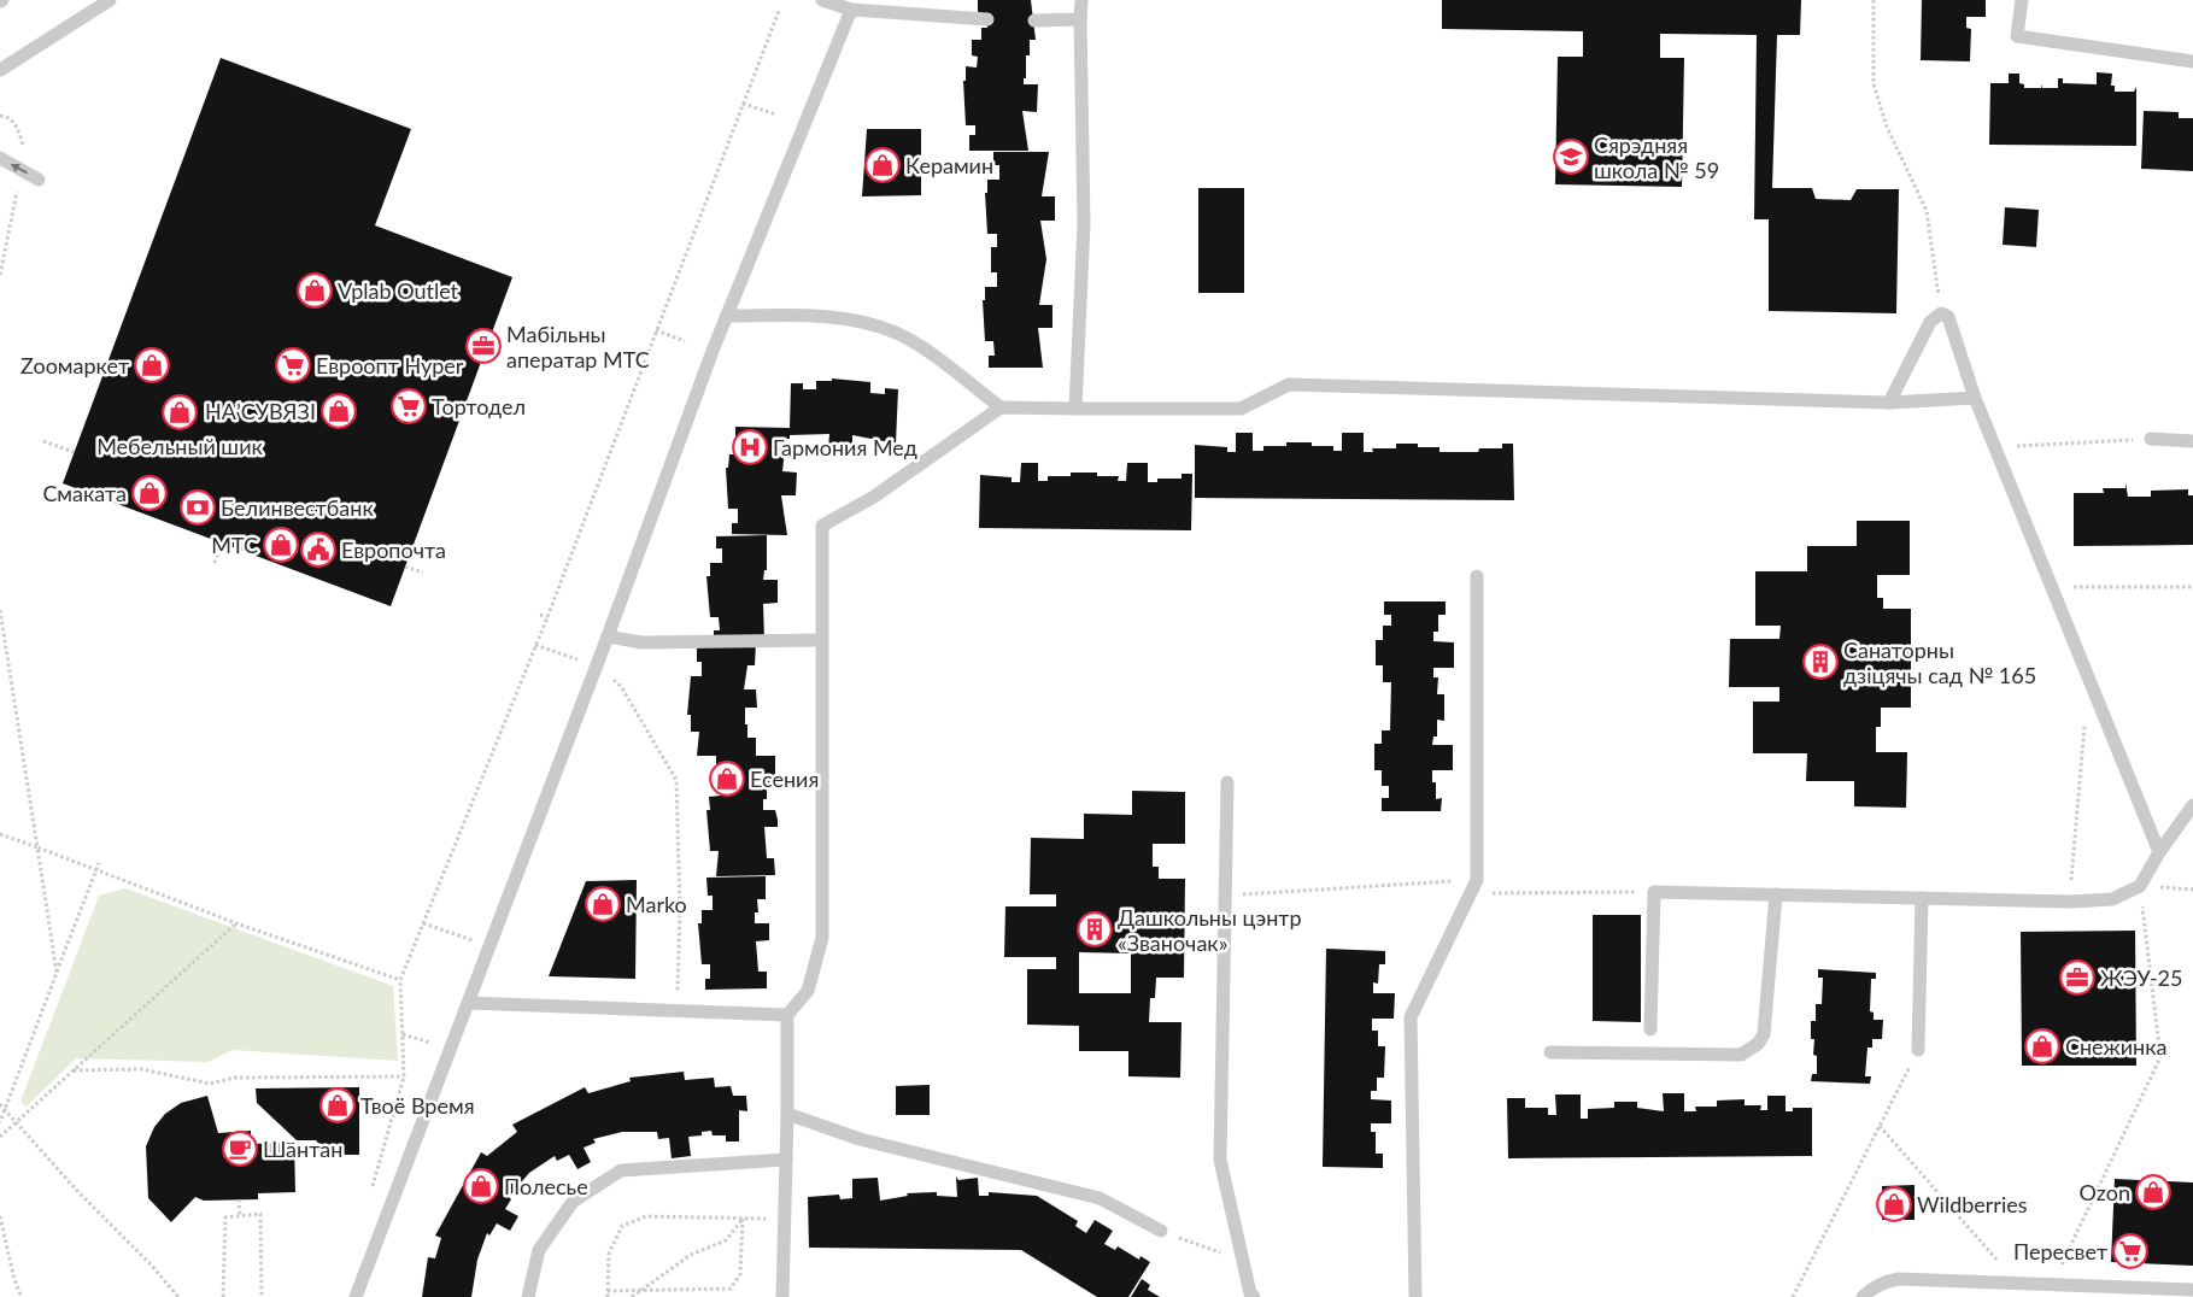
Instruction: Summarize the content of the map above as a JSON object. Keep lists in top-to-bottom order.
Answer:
{
  "places": {
    "school or university": ["Сярэдняя школа № 59"],
    "shop": [
      "Керамин",
      "Vplab Outlet",
      "Zooмаркет",
      "НАʼСУВЯЗІ",
      "Мебельный шик",
      "Смаката",
      "МТС",
      "Есения",
      "Marko",
      "Снежинка",
      "Твоё Время",
      "Полесье",
      "Ozon",
      "Wildberries"
    ],
    "office": ["Мабільны аператар МТС", "ЖЭУ-25"],
    "supermarket": ["Евроопт Hyper", "Тортодел", "Пересвет"],
    "hospital": ["Гармония Мед"],
    "bank": ["Белинвестбанк"],
    "public building": ["Европочта"],
    "building": ["Санаторны дзіцячы сад № 165", "Дашкольны цэнтр «Званочак»"],
    "cafe": ["Шантан"]
  }
}
